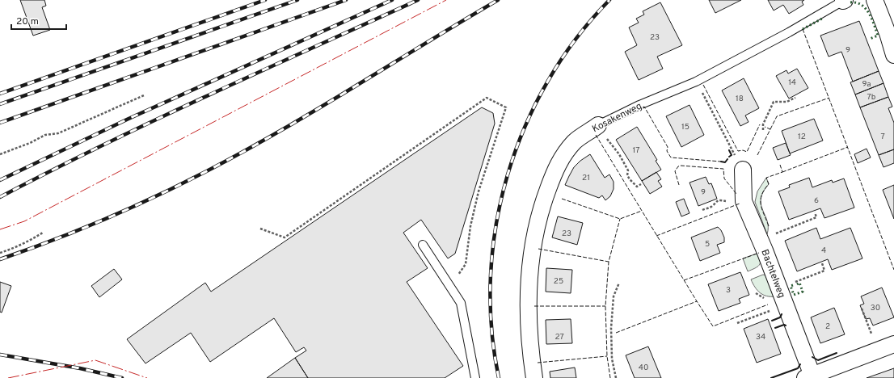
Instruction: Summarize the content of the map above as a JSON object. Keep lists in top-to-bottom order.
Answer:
{
  "streets": {
    "street": ["Kosakenweg", "Bachtelweg"]
  },
  "house_numbers": [
    "23",
    "9",
    "14",
    "9a",
    "7b",
    "18",
    "15",
    "12",
    "7",
    "17",
    "21",
    "9",
    "6",
    "23",
    "5",
    "4",
    "25",
    "3",
    "30",
    "2",
    "27",
    "34",
    "40"
  ],
  "scale_bar": "20 m"
}
